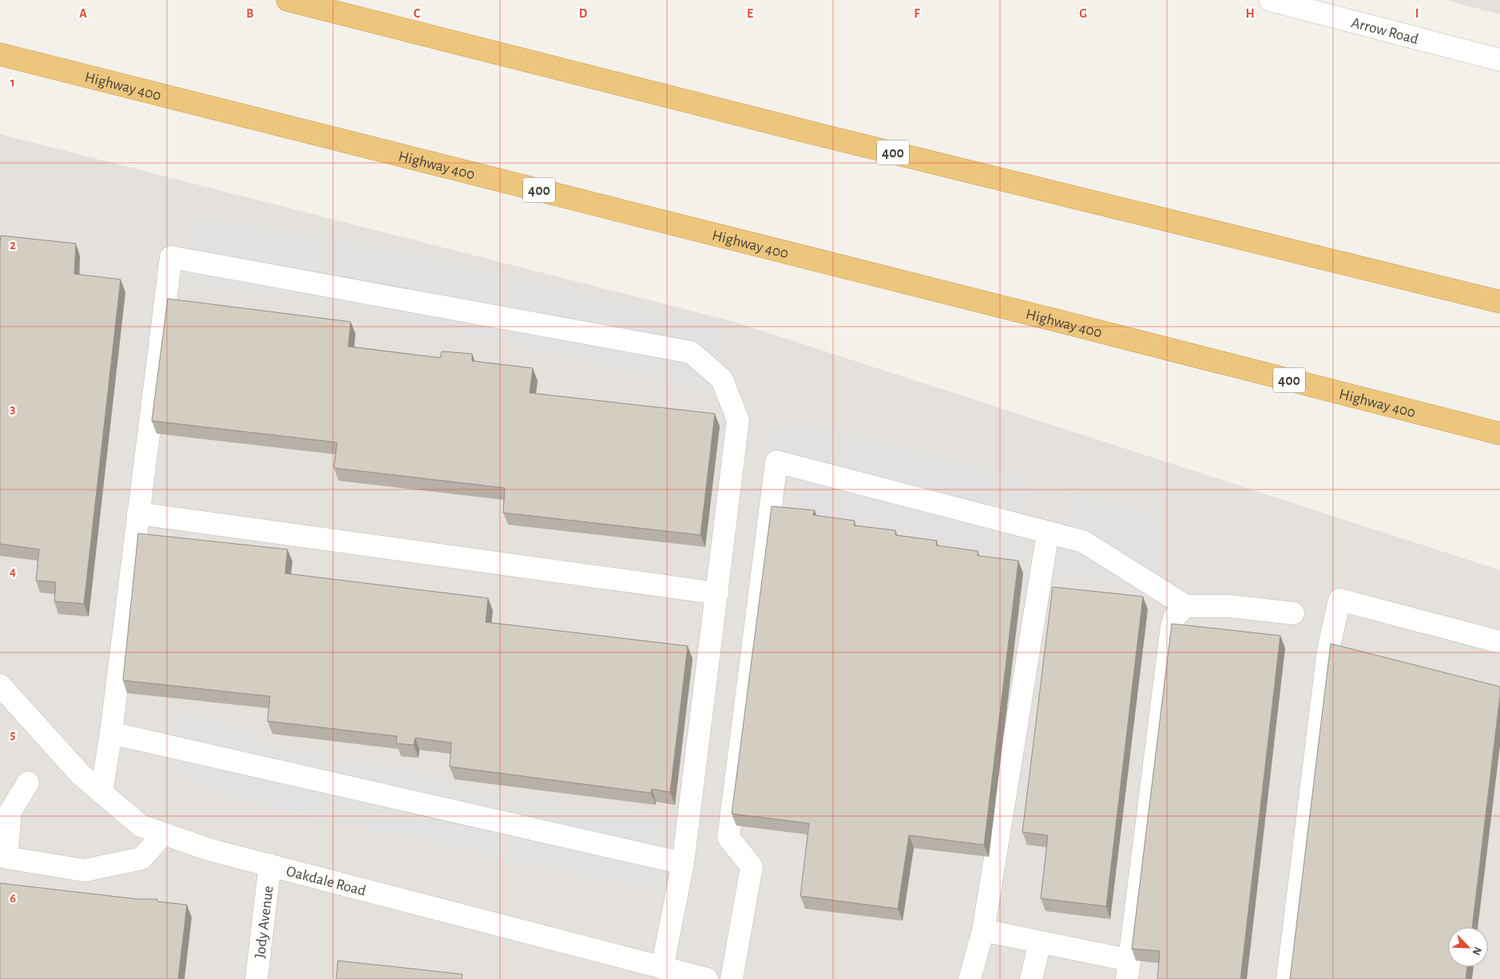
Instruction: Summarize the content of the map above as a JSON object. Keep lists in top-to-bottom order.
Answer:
{
  "streets": {
    "highway": ["Highway 400", "400"],
    "street": ["Arrow Road", "Oakdale Road", "Jody Avenue"]
  },
  "crossings": [
    ["Oakdale Road", "Jody Avenue"]
  ],
  "north": "bottom right",
  "grid": {
    "columns": [
      "A",
      "B",
      "C",
      "D",
      "E",
      "F",
      "G",
      "H",
      "I"
    ],
    "rows": [
      "1",
      "2",
      "3",
      "4",
      "5",
      "6"
    ]
  }
}
